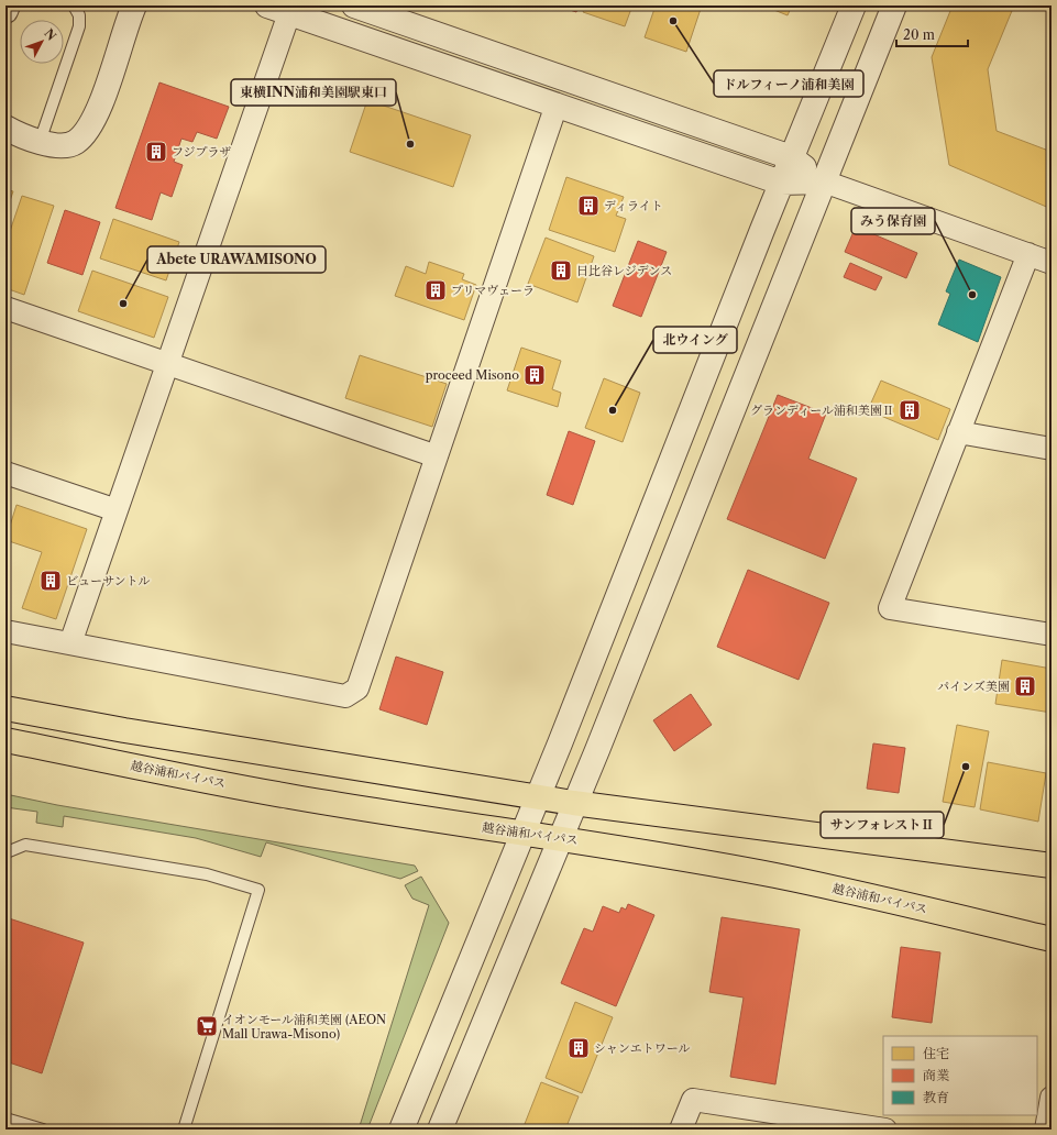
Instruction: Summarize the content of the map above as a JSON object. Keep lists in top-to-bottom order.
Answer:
{
  "streets": {
    "highway": ["越谷浦和バイパス"]
  },
  "places": {
    "other": [
      "ドルフィーノ浦和美園",
      "東横INN浦和美園駅東口",
      "みう保育園",
      "Abete URAWAMISONO",
      "北ウイング",
      "サンフォレストⅡ"
    ],
    "building": [
      "フジプラザ",
      "ディライト",
      "日比谷レジデンス",
      "プリマヴェーラ",
      "proceed Misono",
      "グランディール浦和美園Ⅱ",
      "ビューサントル",
      "パインズ美園",
      "シャンエトワール"
    ],
    "supermarket": ["イオンモール浦和美園 (AEON Mall Urawa-Misono)"]
  },
  "legend": ["住宅", "商業", "教育"],
  "scale_bar": "20 m",
  "north": "top right"
}
